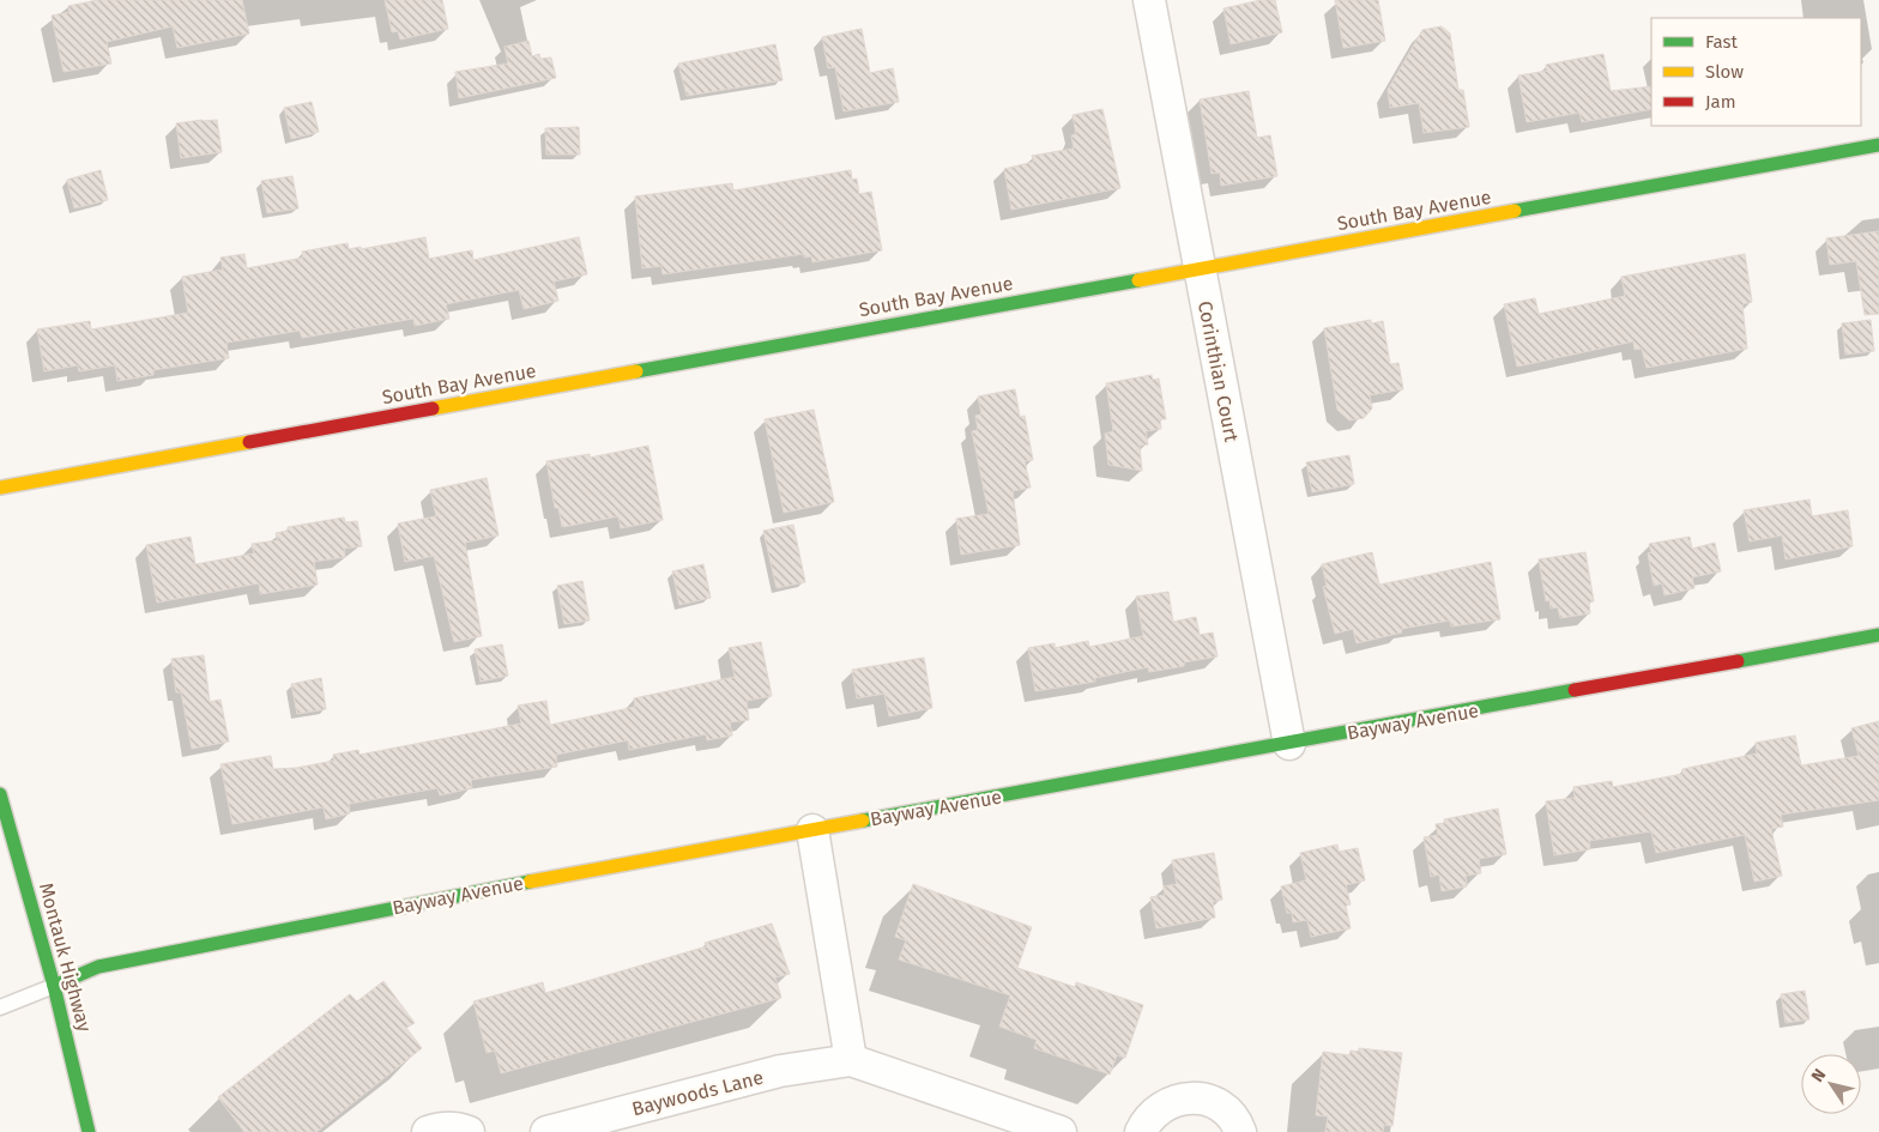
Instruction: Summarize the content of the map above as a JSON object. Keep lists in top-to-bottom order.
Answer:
{
  "streets": {
    "street": [
      "South Bay Avenue",
      "Corinthian Court",
      "Bayway Avenue",
      "Montauk Highway",
      "Baywoods Lane"
    ]
  },
  "crossings": [
    ["South Bay Avenue", "Corinthian Court"],
    ["Corinthian Court", "Bayway Avenue"],
    ["Bayway Avenue", "Montauk Highway"]
  ],
  "legend": ["Fast", "Slow", "Jam"],
  "north": "top left"
}
